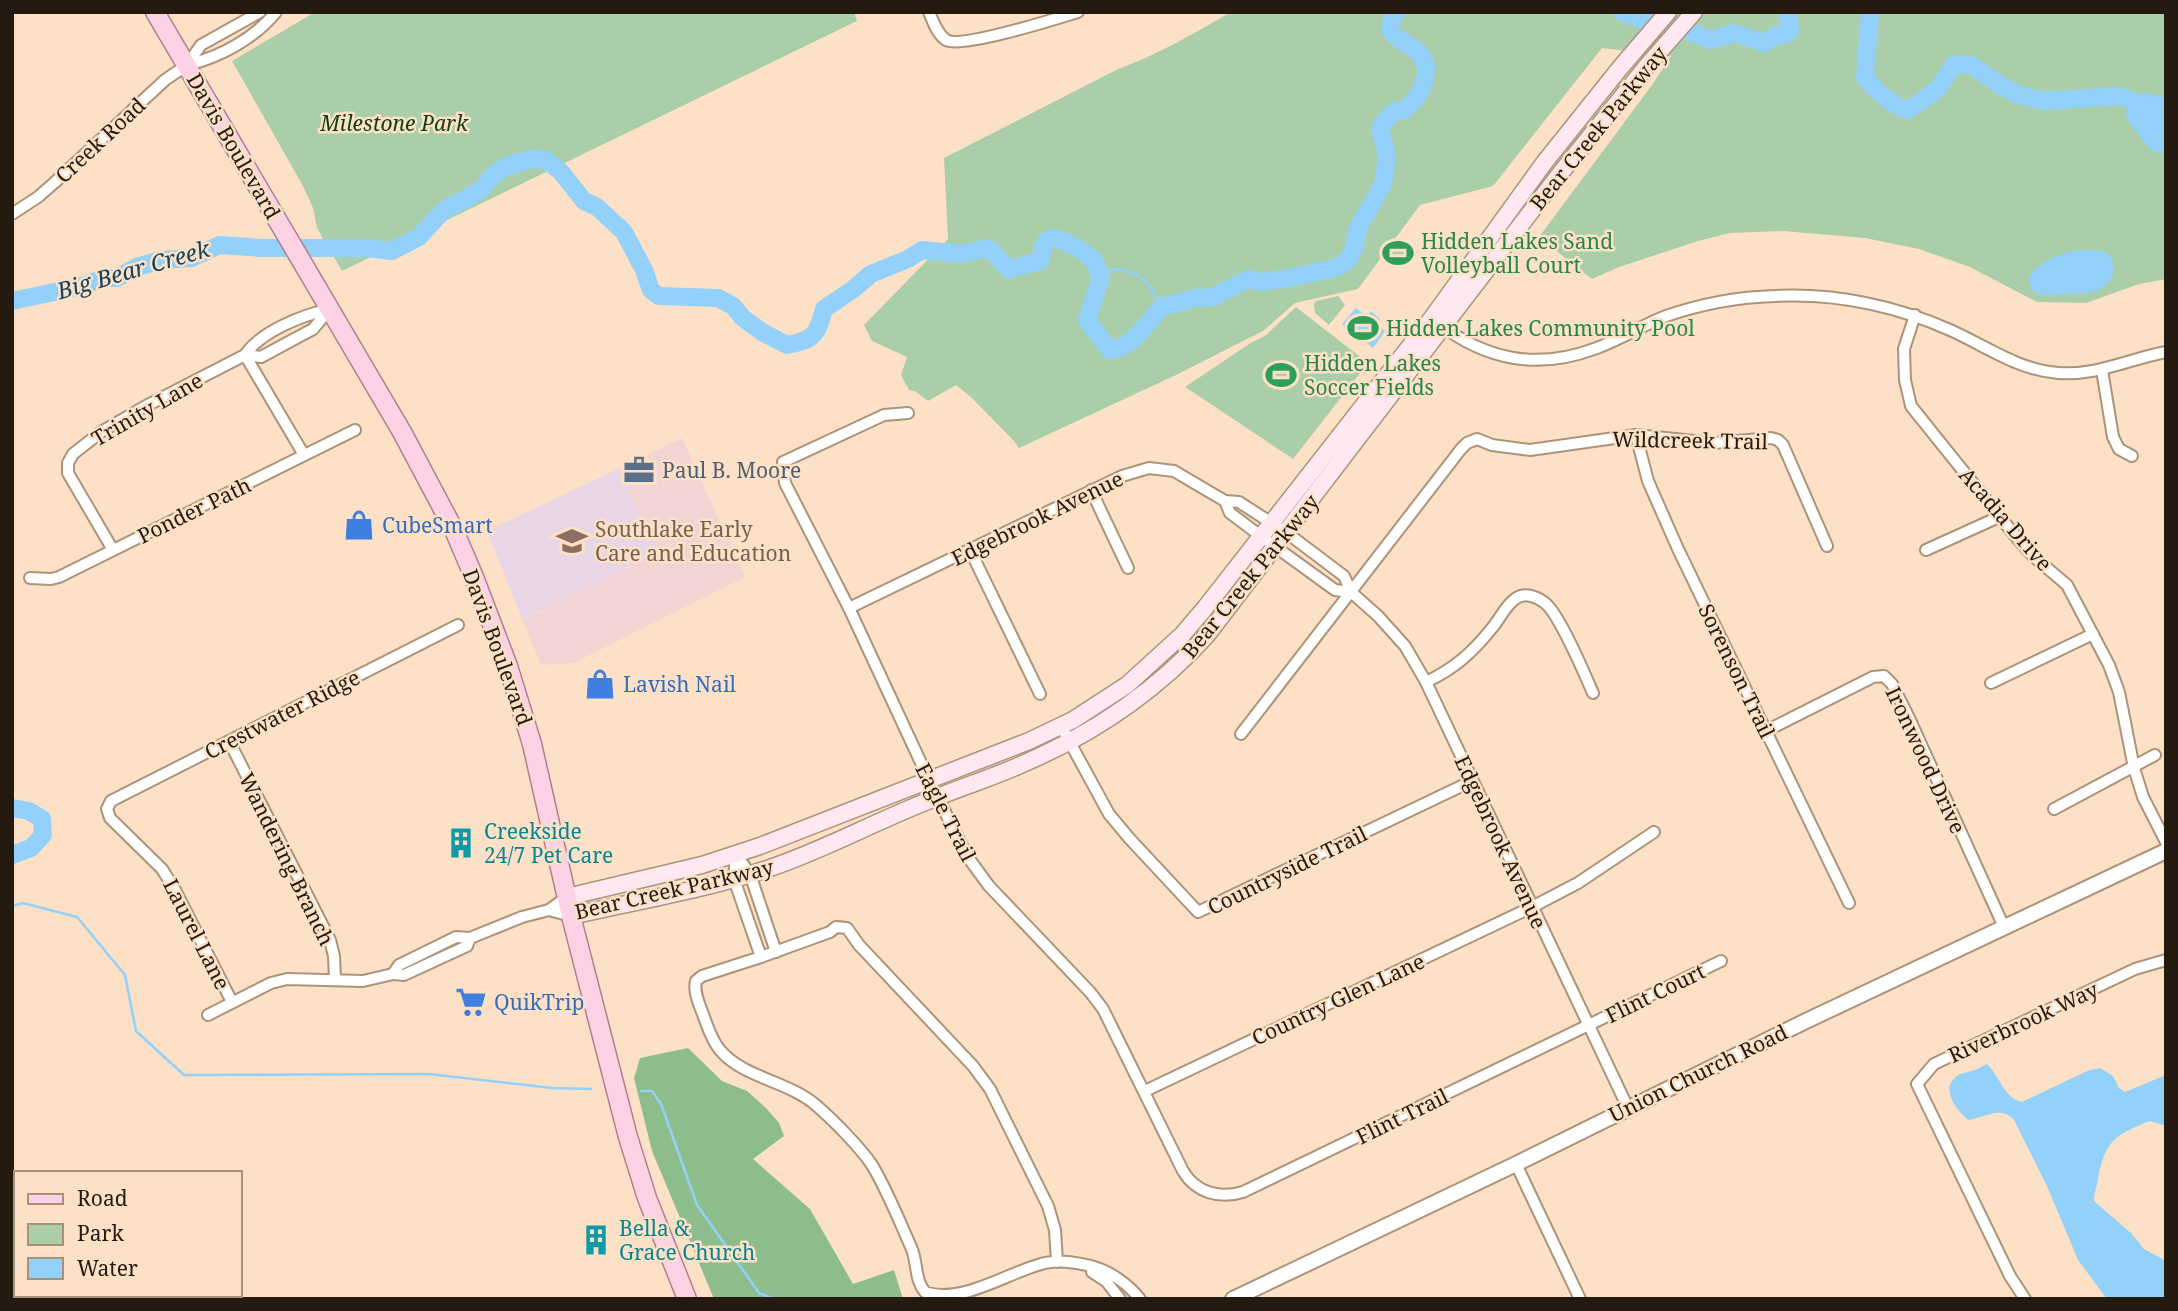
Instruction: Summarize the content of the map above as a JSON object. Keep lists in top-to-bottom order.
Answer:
{
  "streets": {
    "main road": ["Bear Creek Parkway", "Davis Boulevard"],
    "street": [
      "Creek Road",
      "Trinity Lane",
      "Wildcreek Trail",
      "Ponder Path",
      "Edgebrook Avenue",
      "Acadia Drive",
      "Sorenson Trail",
      "Crestwater Ridge",
      "Ironwood Drive",
      "Eagle Trail",
      "Wandering Branch",
      "Countryside Trail",
      "Laurel Lane",
      "Flint Court",
      "Country Glen Lane",
      "Riverbrook Way",
      "Union Church Road",
      "Flint Trail"
    ]
  },
  "crossings": [
    ["Bear Creek Parkway", "Davis Boulevard"],
    ["Bear Creek Parkway", "Edgebrook Avenue"],
    ["Bear Creek Parkway", "Eagle Trail"],
    ["Bear Creek Parkway", "Wandering Branch"],
    ["Bear Creek Parkway", "Countryside Trail"],
    ["Bear Creek Parkway", "Laurel Lane"],
    ["Creek Road", "Davis Boulevard"],
    ["Davis Boulevard", "Trinity Lane"],
    ["Trinity Lane", "Ponder Path"],
    ["Wildcreek Trail", "Edgebrook Avenue"],
    ["Wildcreek Trail", "Sorenson Trail"],
    ["Edgebrook Avenue", "Eagle Trail"],
    ["Edgebrook Avenue", "Countryside Trail"],
    ["Edgebrook Avenue", "Flint Court"],
    ["Edgebrook Avenue", "Country Glen Lane"],
    ["Edgebrook Avenue", "Union Church Road"],
    ["Edgebrook Avenue", "Flint Trail"],
    ["Sorenson Trail", "Ironwood Drive"],
    ["Crestwater Ridge", "Wandering Branch"],
    ["Crestwater Ridge", "Laurel Lane"],
    ["Ironwood Drive", "Union Church Road"],
    ["Eagle Trail", "Country Glen Lane"],
    ["Eagle Trail", "Flint Trail"],
    ["Flint Court", "Flint Trail"]
  ],
  "water": ["Big Bear Creek"],
  "parks": ["Milestone Park"],
  "places": {
    "sports": ["Hidden Lakes Sand Volleyball Court", "Hidden Lakes Community Pool", "Hidden Lakes Soccer Fields"],
    "office": ["Paul B. Moore"],
    "shop": ["CubeSmart", "Lavish Nail"],
    "school or university": ["Southlake Early Care and Education"],
    "building": ["Creekside 24/7 Pet Care", "Bella & Grace Church"],
    "supermarket": ["QuikTrip"]
  },
  "legend": ["Road", "Park", "Water"]
}
